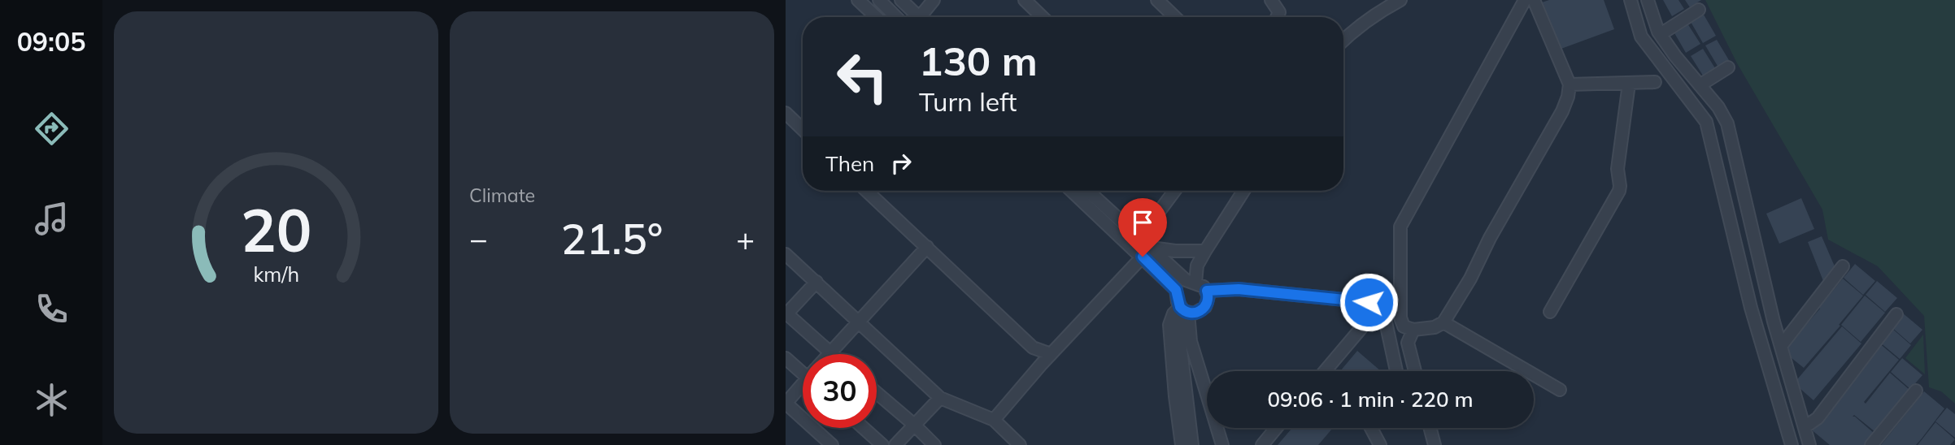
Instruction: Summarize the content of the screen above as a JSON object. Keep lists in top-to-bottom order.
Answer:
{
  "page": {
    "tabs": "09:05",
    "tile": "Climate",
    "turn": ["130 m", "Turn left"],
    "then": "Then",
    "heat": ["−", "21.5°", "+"],
    "limit": "30",
    "trip": "09:06 · 1 min · 220 m",
    "gauge": ["20", "km/h"]
  }
}
